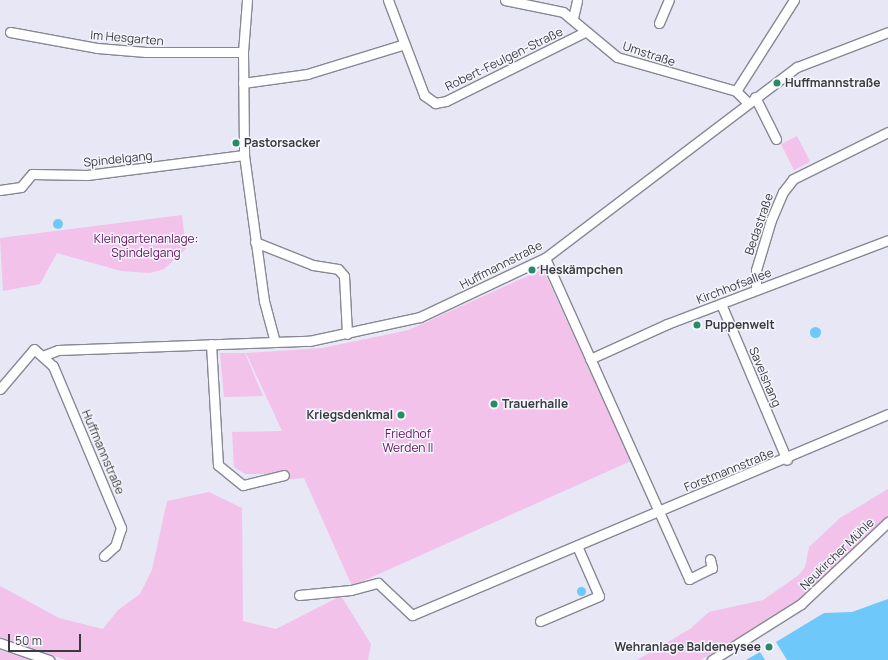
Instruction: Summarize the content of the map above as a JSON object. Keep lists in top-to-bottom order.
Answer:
{
  "streets": {
    "street": [
      "Im Hesgarten",
      "Umstraße",
      "Robert-Feulgen-Straße",
      "Spindelgang",
      "Bedastraße",
      "Huffmannstraße",
      "Kirchhofsallee",
      "Savelshang",
      "Forstmannstraße",
      "Neukircher Mühle"
    ]
  },
  "crossings": [
    ["Umstraße", "Robert-Feulgen-Straße"],
    ["Umstraße", "Huffmannstraße"],
    ["Bedastraße", "Kirchhofsallee"],
    ["Kirchhofsallee", "Savelshang"],
    ["Savelshang", "Forstmannstraße"]
  ],
  "parks": ["Kleingartenanlage: Spindelgang", "Friedhof Werden II"],
  "places": [
    "Huffmannstraße",
    "Pastorsacker",
    "Heskämpchen",
    "Puppenwelt",
    "Trauerhalle",
    "Kriegsdenkmal",
    "Wehranlage Baldeneysee"
  ],
  "scale_bar": "50 m"
}
